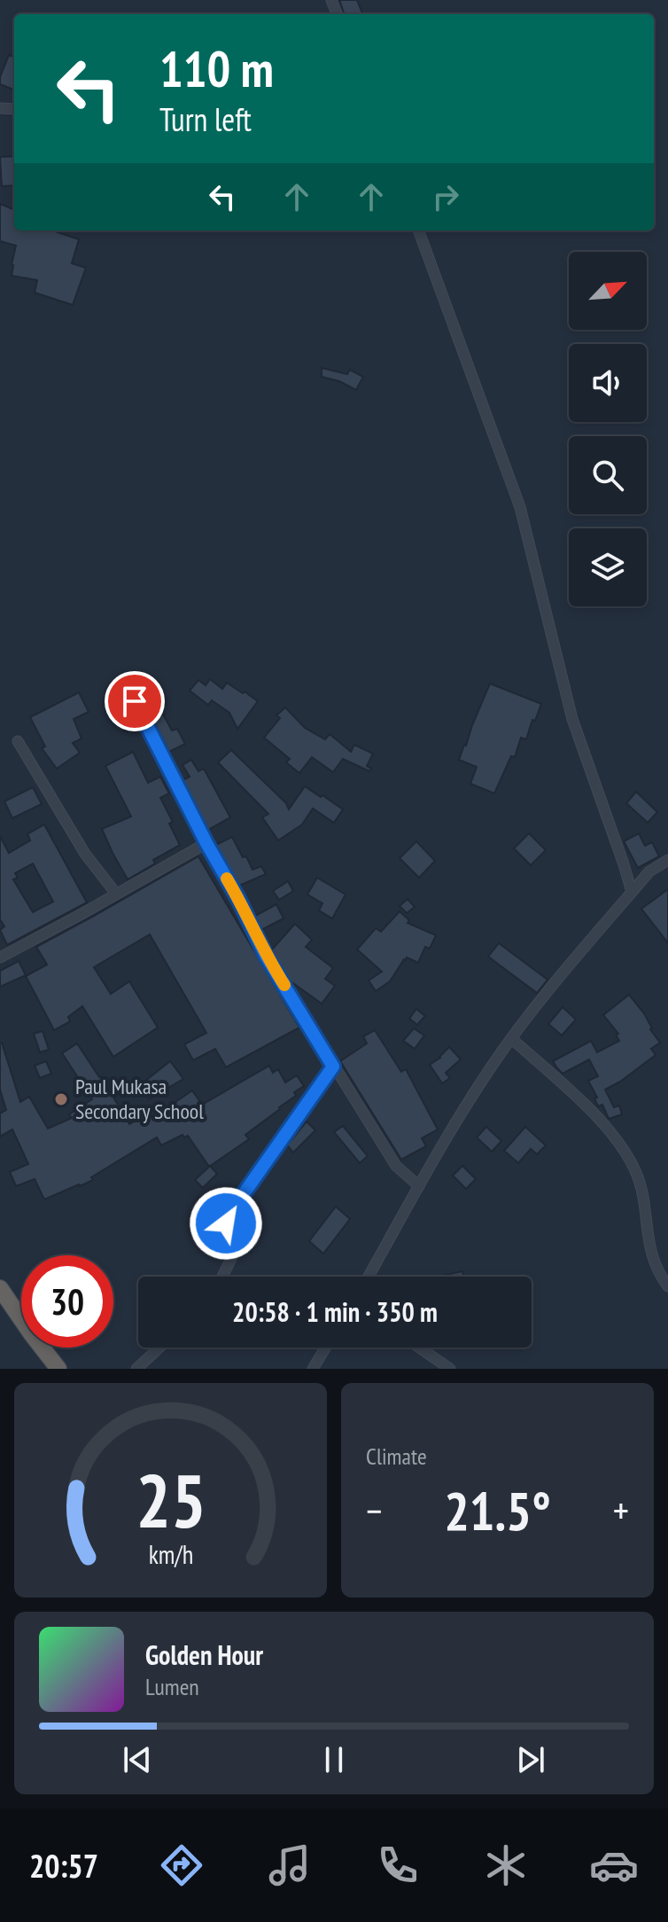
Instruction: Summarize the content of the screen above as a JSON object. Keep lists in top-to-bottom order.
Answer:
{
  "places": ["Paul Mukasa Secondary School"],
  "north": "top right",
  "page": {
    "turn": ["110 m", "Turn left"],
    "limit": "30",
    "trip": "20:58 · 1 min · 350 m",
    "tile": "Climate",
    "heat": ["−", "21.5°", "+"],
    "song": ["Golden Hour", "Lumen"],
    "tabs": "20:57",
    "gauge": ["25", "km/h"]
  }
}
